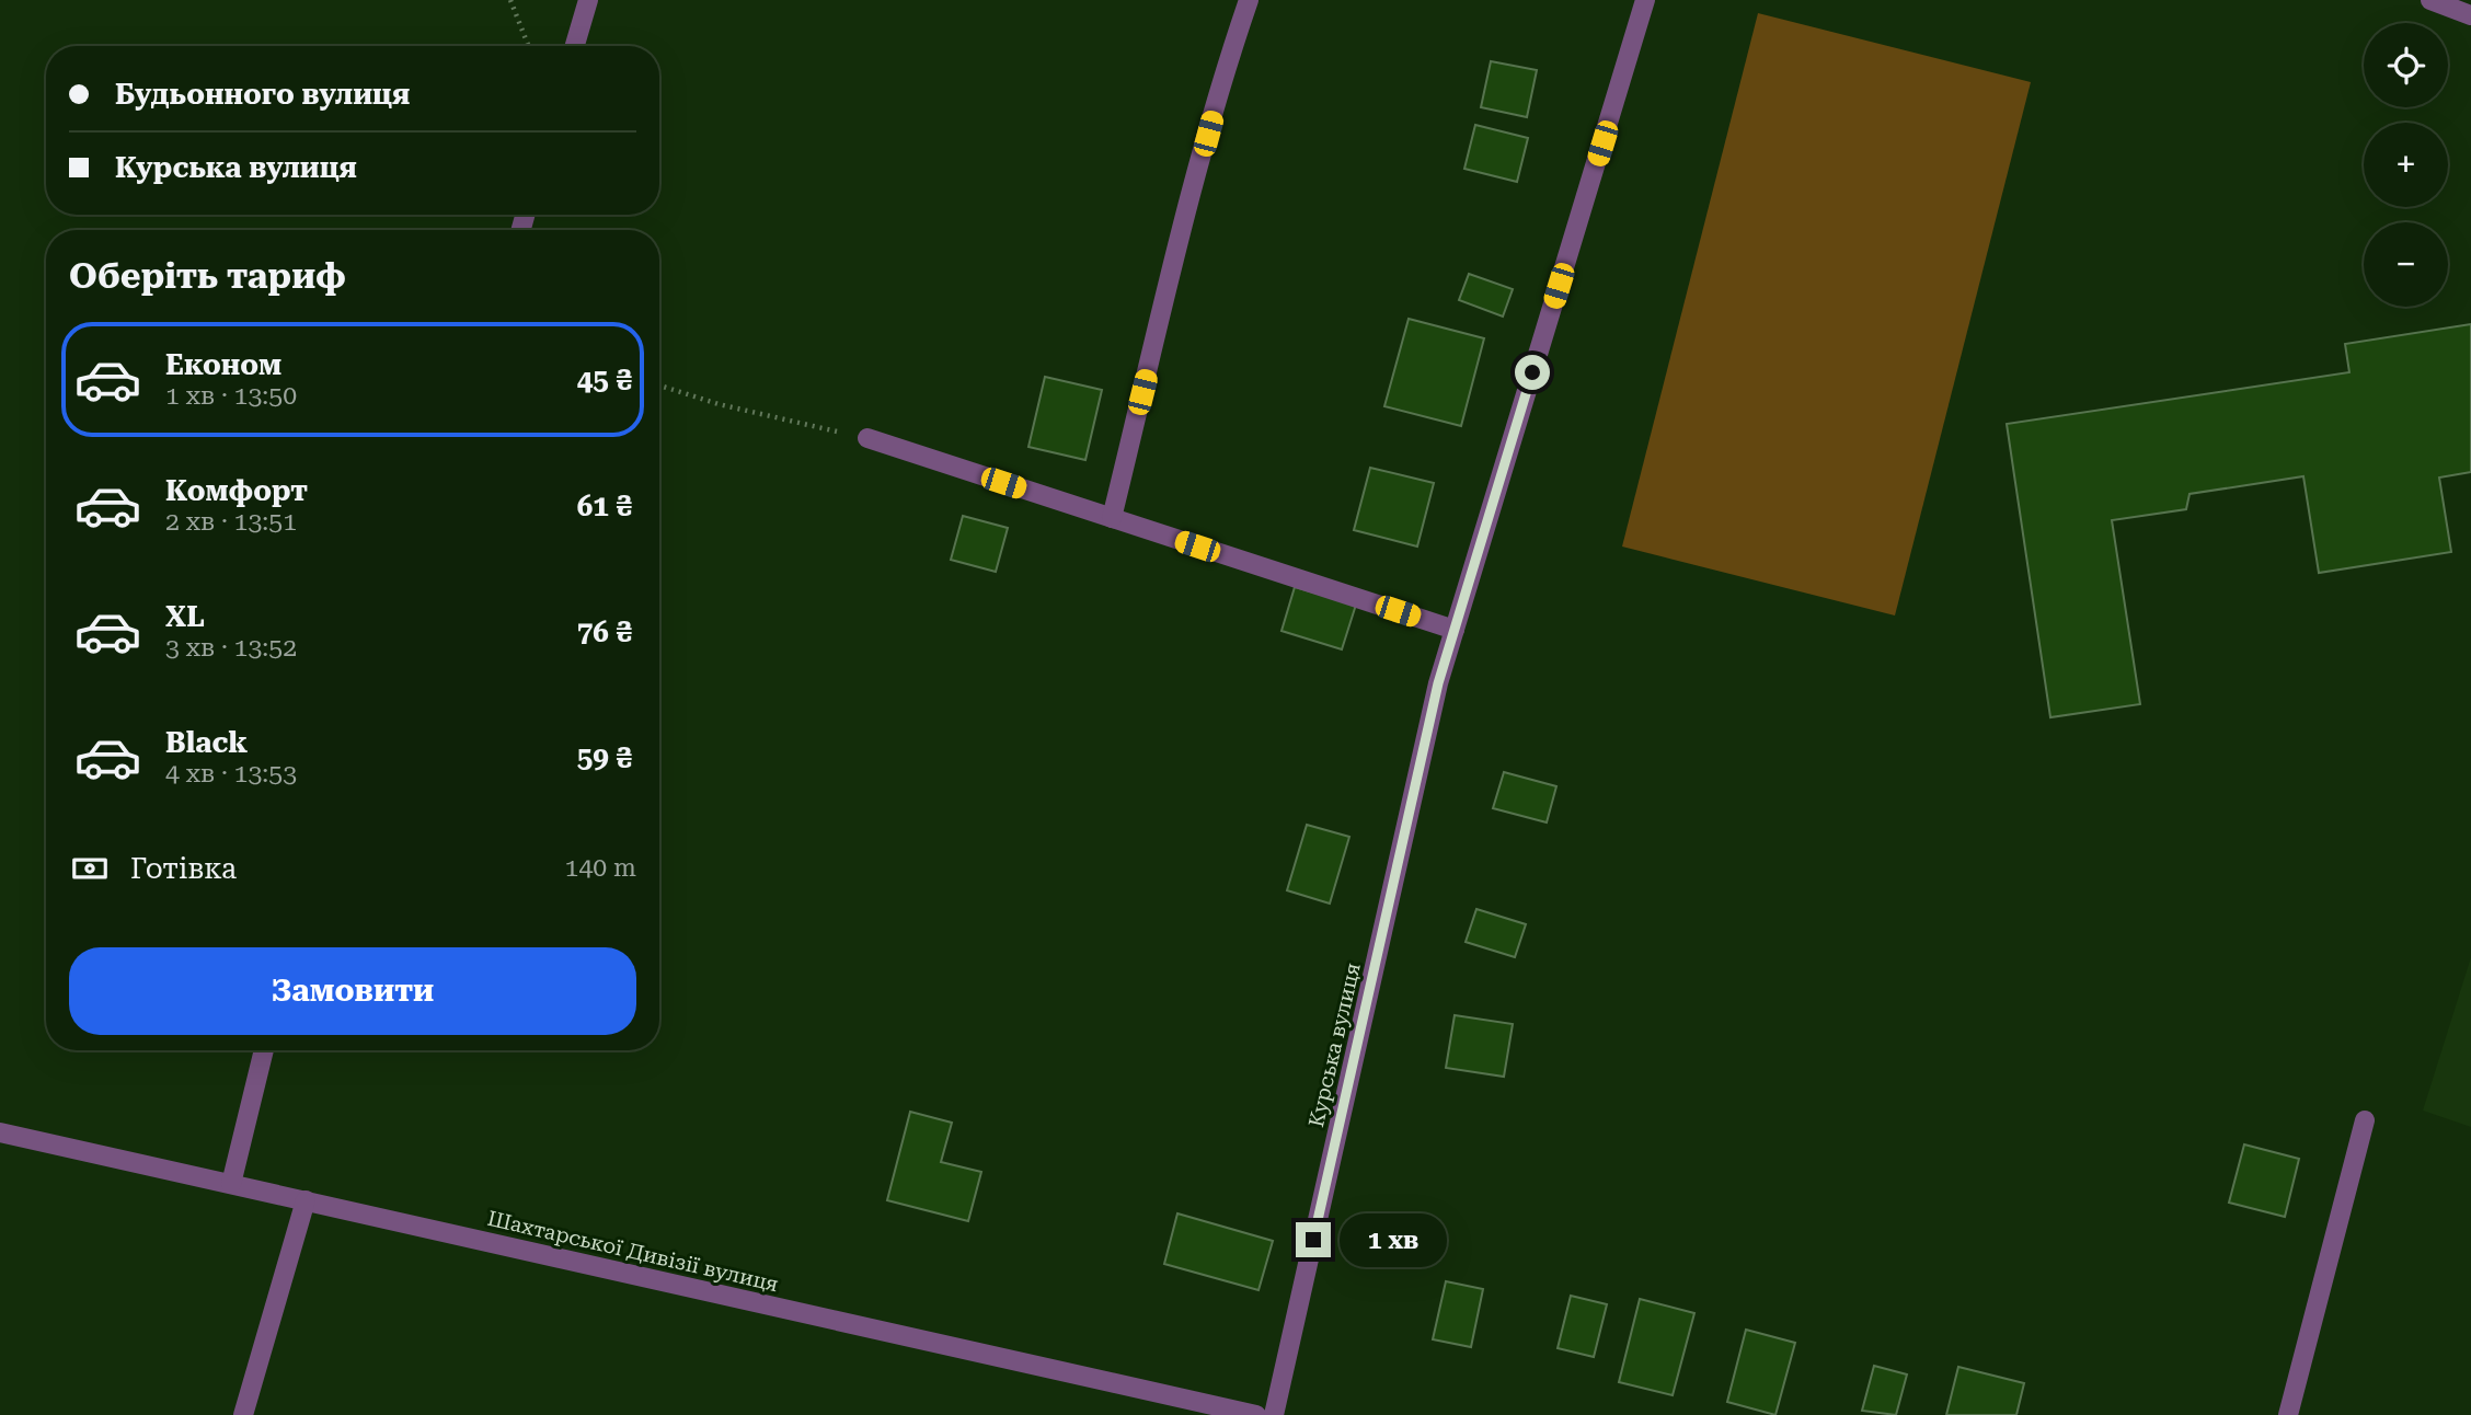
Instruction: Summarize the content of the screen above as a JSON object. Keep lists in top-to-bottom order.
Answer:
{
  "streets": {
    "street": ["Курська вулиця", "Шахтарської Дивізії вулиця"]
  },
  "page": {
    "map_buttons": ["+", "−"],
    "banner": ["Будьонного вулиця", "Курська вулиця"],
    "heading": "Оберіть тариф",
    "list": [
      {
        "name": "Економ",
        "note": "1 хв · 13:50",
        "value": "45 ₴"
      },
      {
        "name": "Комфорт",
        "note": "2 хв · 13:51",
        "value": "61 ₴"
      },
      {
        "name": "XL",
        "note": "3 хв · 13:52",
        "value": "76 ₴"
      },
      {
        "name": "Black",
        "note": "4 хв · 13:53",
        "value": "59 ₴"
      }
    ],
    "pay": ["Готівка", "140 m"],
    "buttons": "Замовити",
    "bubble": "1 хв"
  }
}
